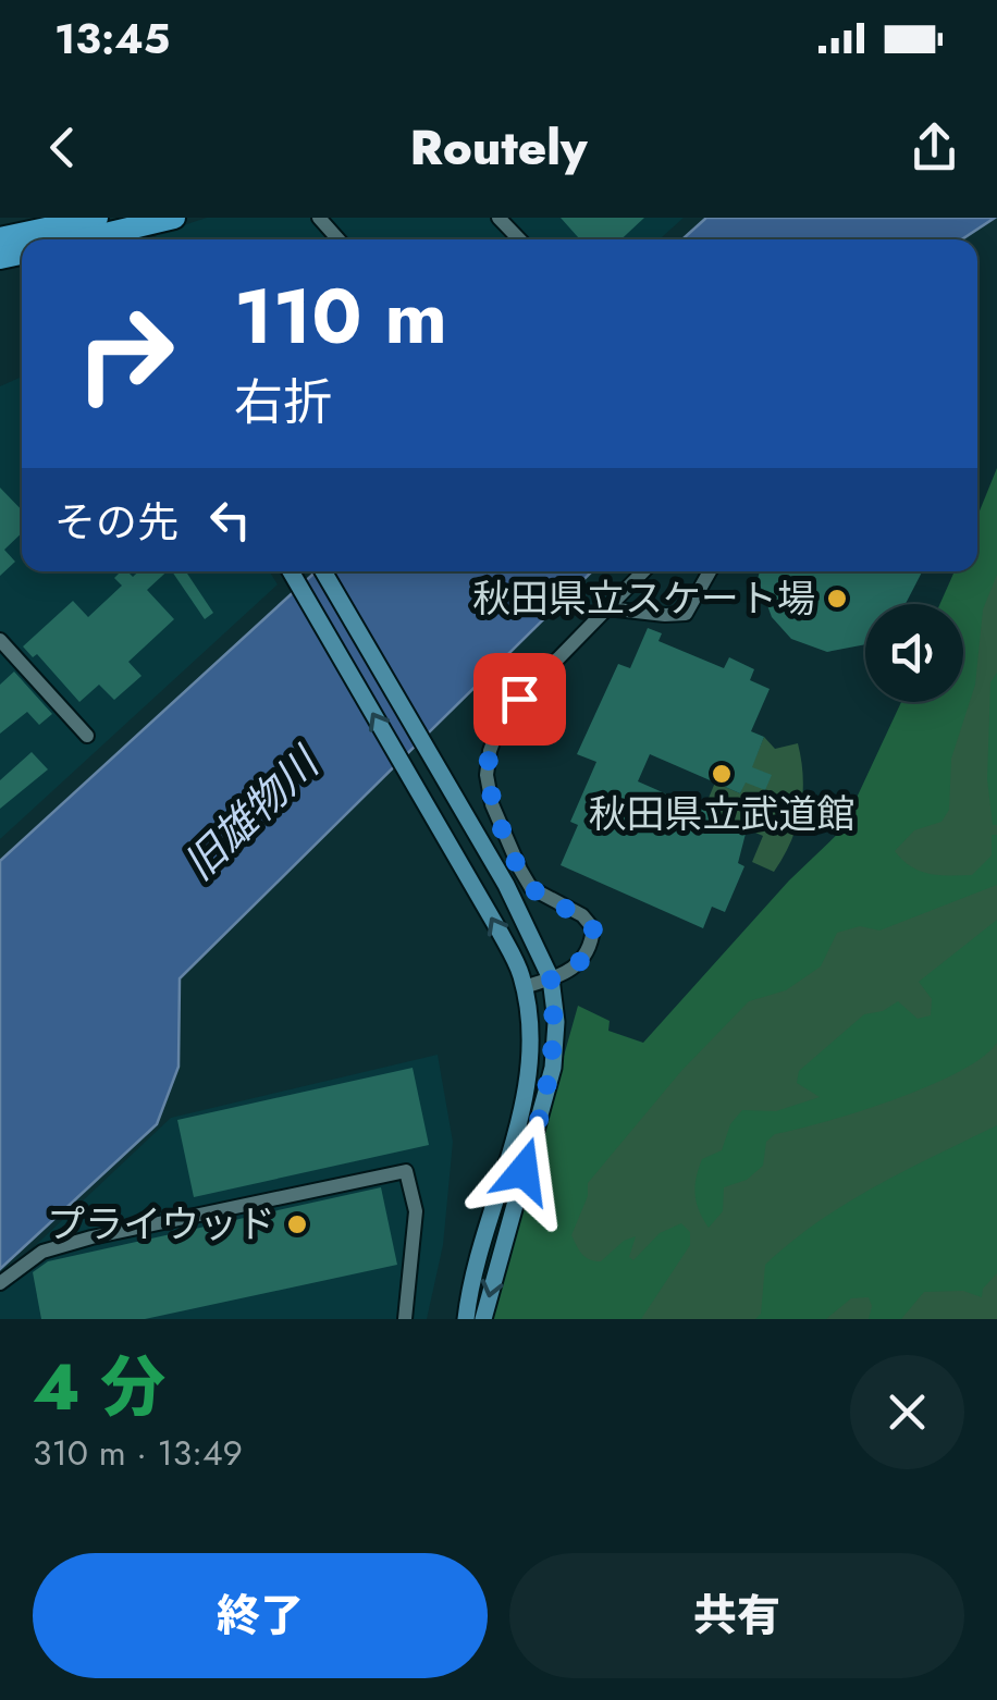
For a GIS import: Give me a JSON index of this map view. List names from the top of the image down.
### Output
{
  "water": ["旧雄物川"],
  "places": ["秋田県立スケート場", "秋田県立武道館", "プライウッド"],
  "page": {
    "status": "13:45",
    "header": "Routely",
    "turn": ["110 m", "右折"],
    "then": "その先",
    "heading": ["4 分", "310 m · 13:49"],
    "buttons": ["終了", "共有"]
  }
}
